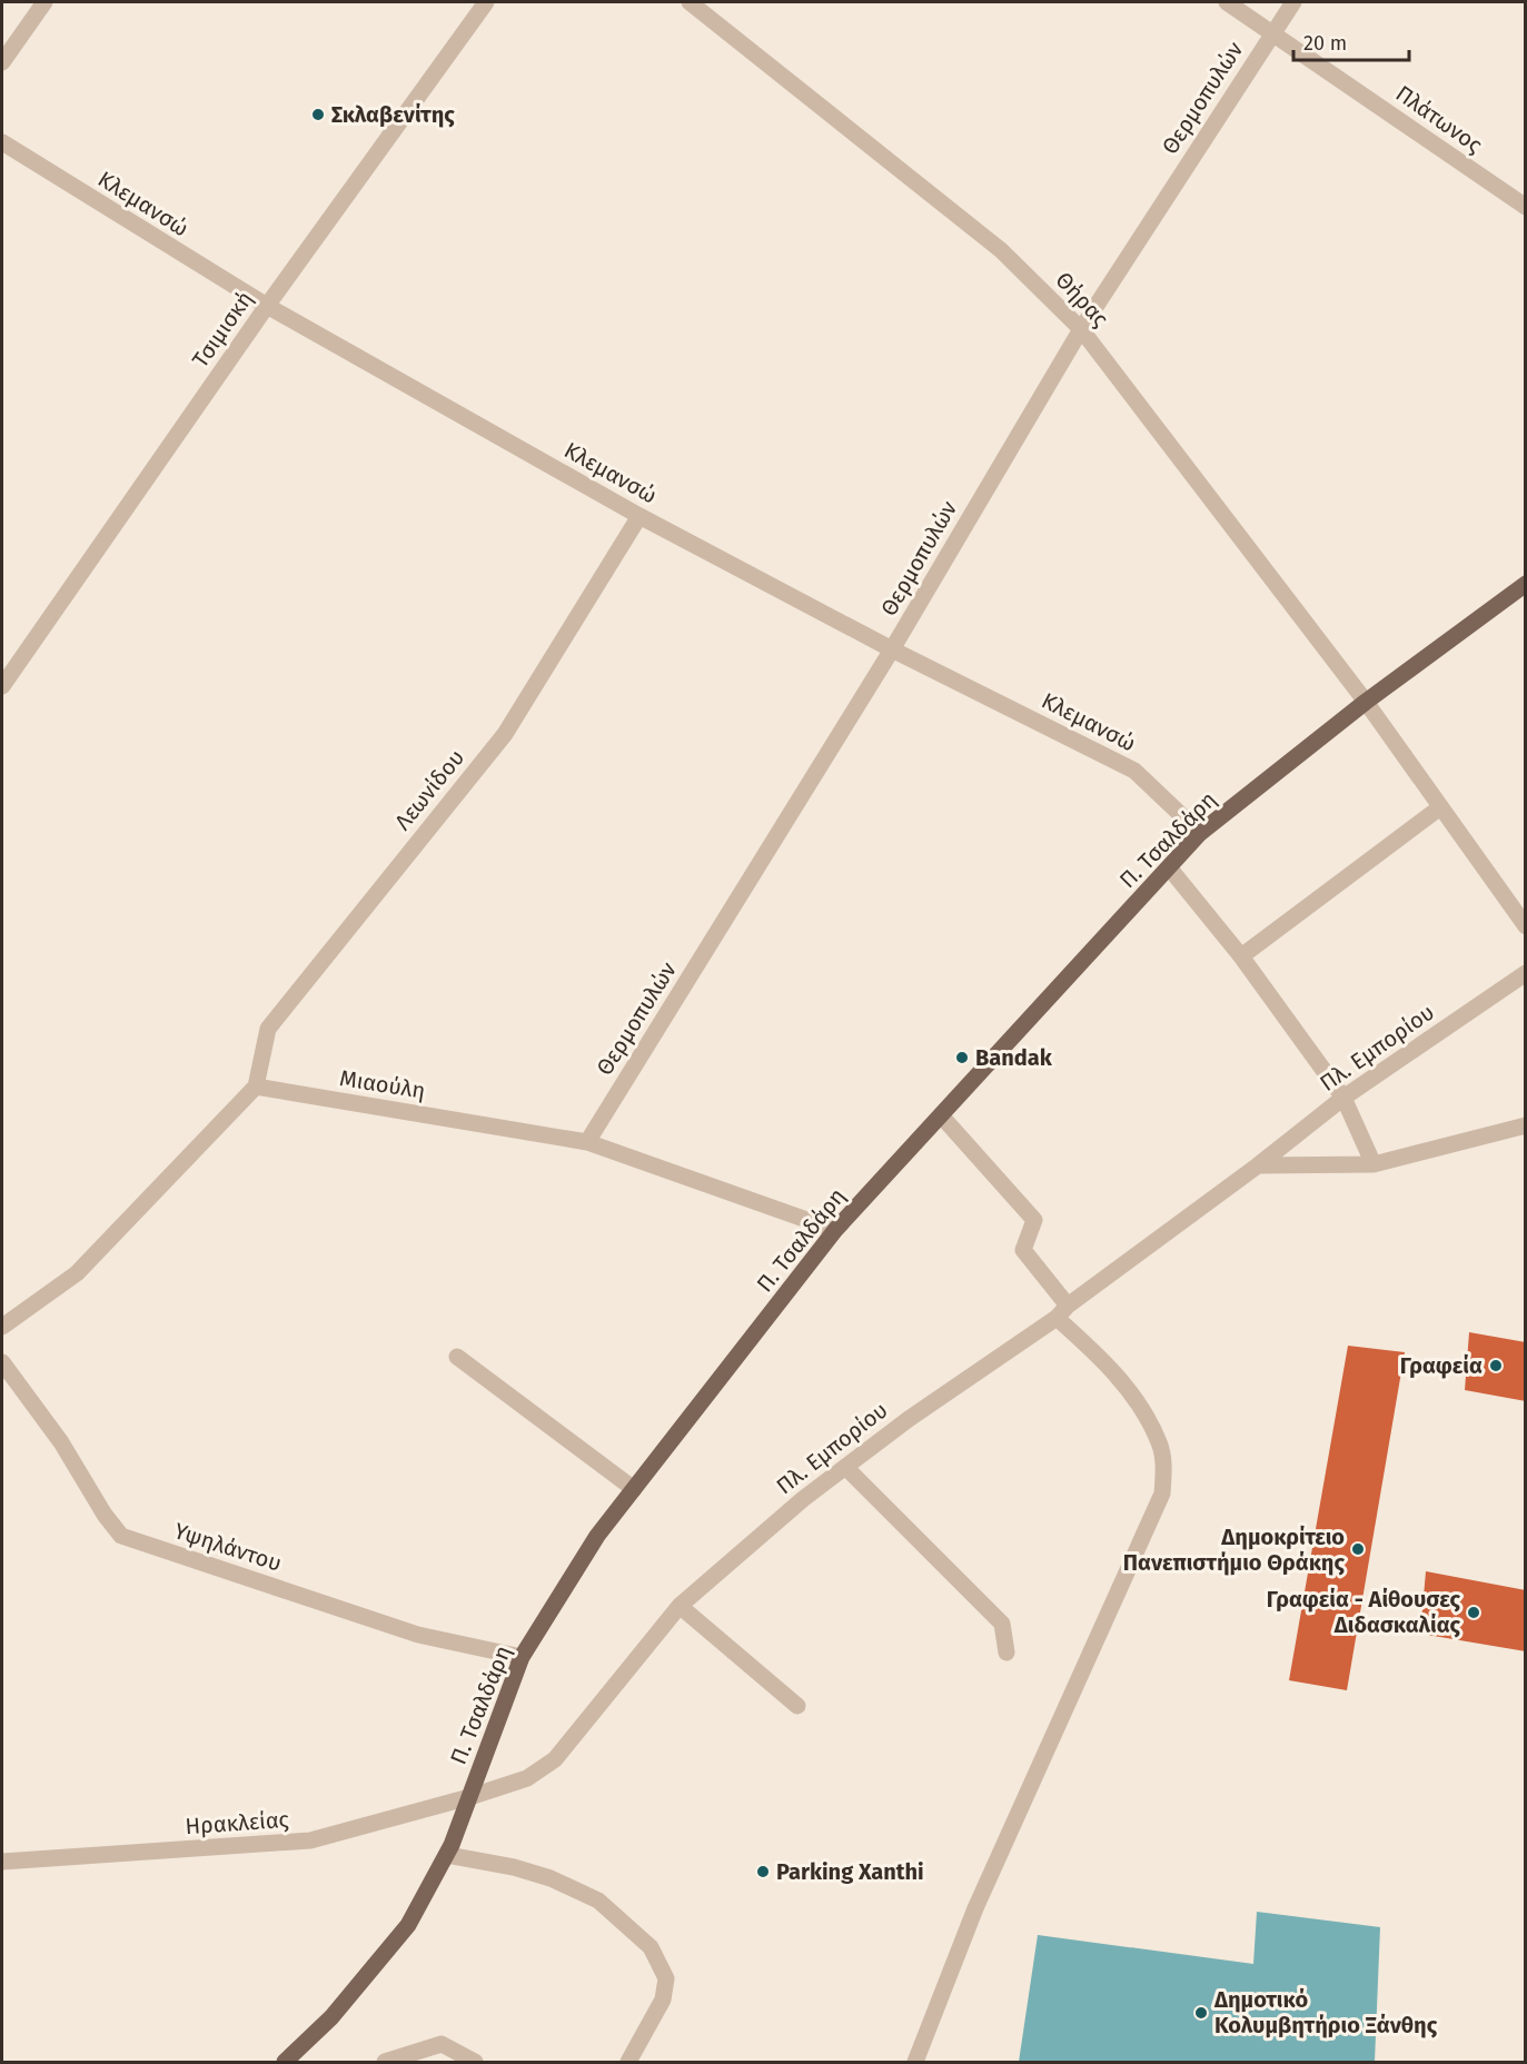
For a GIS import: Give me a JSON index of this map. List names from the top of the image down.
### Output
{
  "streets": {
    "main road": ["Π. Τσαλδάρη"],
    "street": [
      "Θερμοπυλών",
      "Πλάτωνος",
      "Κλεμανσώ",
      "Θήρας",
      "Τσιμισκή",
      "Λεωνίδου",
      "Πλ. Εμπορίου",
      "Μιαούλη",
      "Υψηλάντου",
      "Ηρακλείας"
    ]
  },
  "crossings": [
    ["Θερμοπυλών", "Πλάτωνος"],
    ["Θερμοπυλών", "Κλεμανσώ"],
    ["Θερμοπυλών", "Θήρας"],
    ["Θερμοπυλών", "Μιαούλη"],
    ["Κλεμανσώ", "Τσιμισκή"],
    ["Κλεμανσώ", "Λεωνίδου"],
    ["Κλεμανσώ", "Π. Τσαλδάρη"],
    ["Θήρας", "Π. Τσαλδάρη"],
    ["Λεωνίδου", "Μιαούλη"],
    ["Π. Τσαλδάρη", "Πλ. Εμπορίου"],
    ["Π. Τσαλδάρη", "Μιαούλη"],
    ["Π. Τσαλδάρη", "Υψηλάντου"],
    ["Π. Τσαλδάρη", "Ηρακλείας"],
    ["Πλ. Εμπορίου", "Ηρακλείας"]
  ],
  "places": [
    "Σκλαβενίτης",
    "Bandak",
    "Γραφεία",
    "Δημοκρίτειο Πανεπιστήμιο Θράκης",
    "Γραφεία - Αίθουσες Διδασκαλίας",
    "Parking Xanthi",
    "Δημοτικό Κολυμβητήριο Ξάνθης"
  ],
  "scale_bar": "20 m"
}
